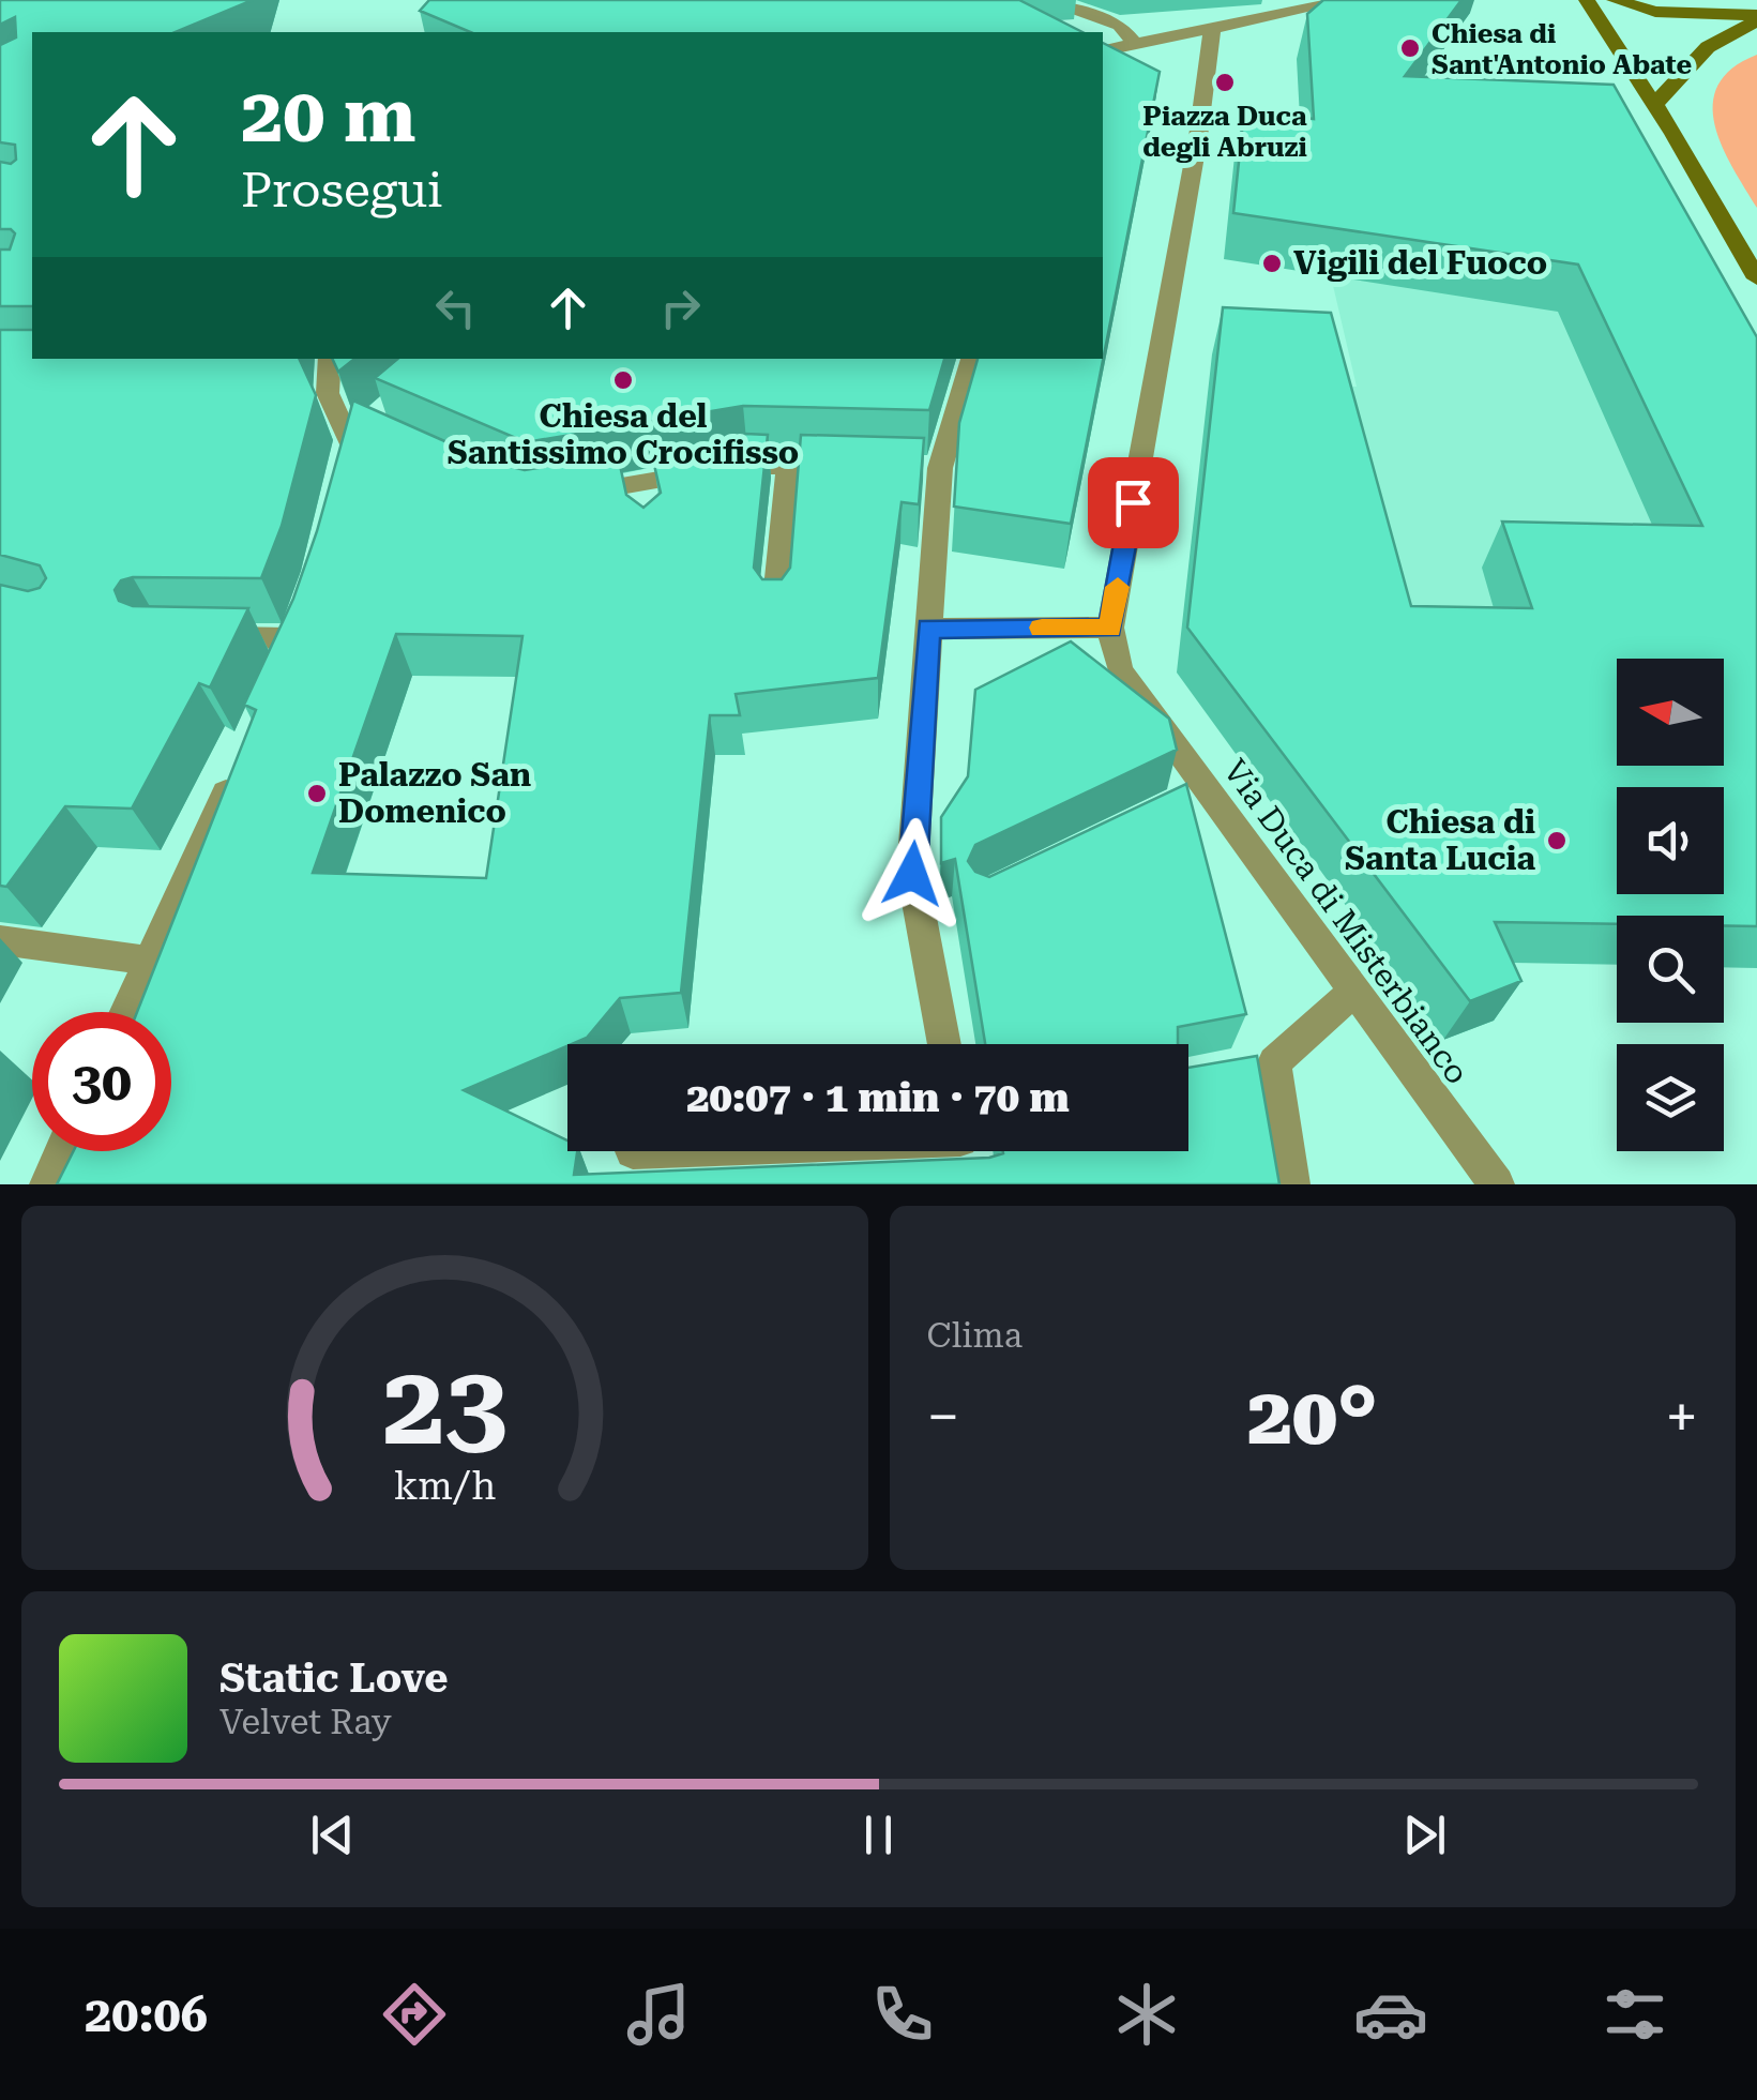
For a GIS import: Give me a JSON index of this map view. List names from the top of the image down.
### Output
{
  "streets": {
    "street": ["Via Duca di Misterbianco"]
  },
  "places": [
    "Chiesa di Sant'Antonio Abate",
    "Piazza Duca degli Abruzi",
    "Vigili del Fuoco",
    "Chiesa del Santissimo Crocifisso",
    "Palazzo San Domenico",
    "Chiesa di Santa Lucia"
  ],
  "north": "left",
  "page": {
    "turn": ["20 m", "Prosegui"],
    "limit": "30",
    "trip": "20:07 · 1 min · 70 m",
    "tile": "Clima",
    "heat": ["−", "20°", "+"],
    "song": ["Static Love", "Velvet Ray"],
    "tabs": "20:06",
    "gauge": ["23", "km/h"]
  }
}
